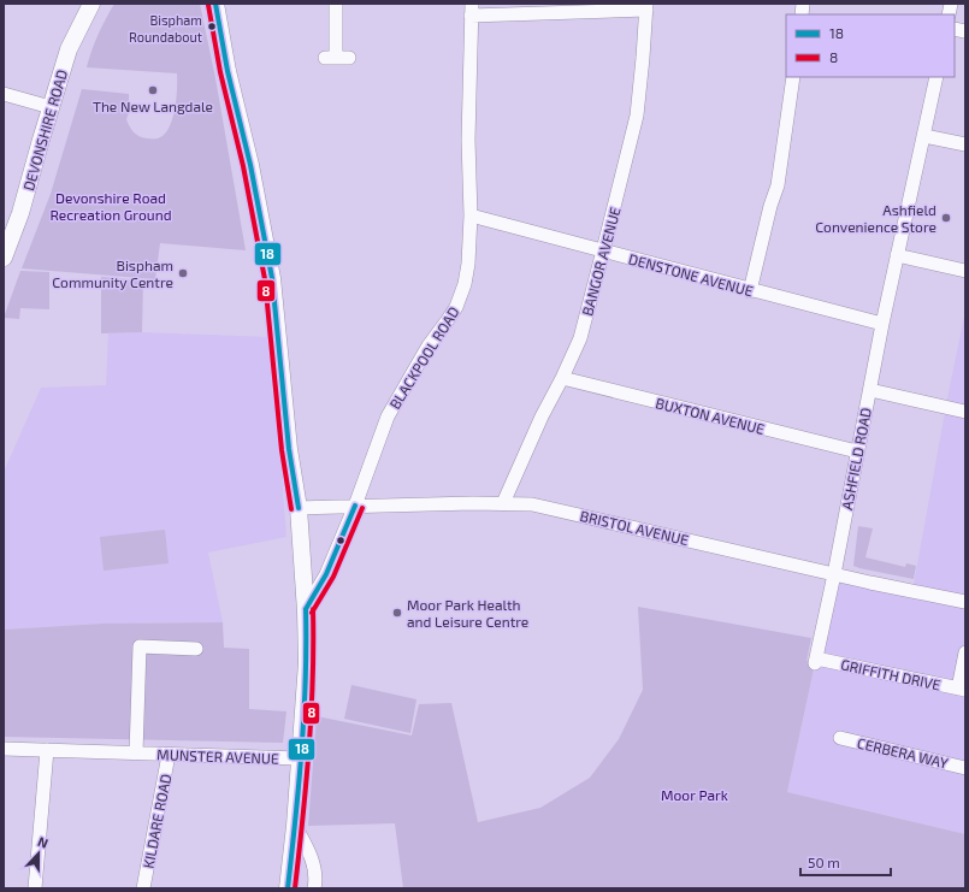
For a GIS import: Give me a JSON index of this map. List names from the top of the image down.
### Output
{
  "streets": {
    "main road": ["DEVONSHIRE ROAD"],
    "street": [
      "BANGOR AVENUE",
      "DENSTONE AVENUE",
      "BLACKPOOL ROAD",
      "BUXTON AVENUE",
      "ASHFIELD ROAD",
      "BRISTOL AVENUE",
      "GRIFFITH DRIVE",
      "CERBERA WAY",
      "MUNSTER AVENUE",
      "KILDARE ROAD"
    ]
  },
  "crossings": [
    ["BANGOR AVENUE", "DENSTONE AVENUE"],
    ["BANGOR AVENUE", "BUXTON AVENUE"],
    ["BANGOR AVENUE", "BRISTOL AVENUE"],
    ["DENSTONE AVENUE", "BLACKPOOL ROAD"],
    ["DENSTONE AVENUE", "ASHFIELD ROAD"],
    ["BLACKPOOL ROAD", "BRISTOL AVENUE"],
    ["BUXTON AVENUE", "ASHFIELD ROAD"],
    ["ASHFIELD ROAD", "BRISTOL AVENUE"],
    ["ASHFIELD ROAD", "GRIFFITH DRIVE"],
    ["MUNSTER AVENUE", "KILDARE ROAD"]
  ],
  "parks": ["Devonshire Road Recreation Ground", "Moor Park"],
  "places": [
    "Bispham Roundabout",
    "The New Langdale",
    "Ashfield Convenience Store",
    "Bispham Community Centre",
    "Moor Park Health and Leisure Centre"
  ],
  "lines": ["transit line 18", "transit line 8"],
  "legend": ["18", "8"],
  "scale_bar": "50 m",
  "north": "top"
}
